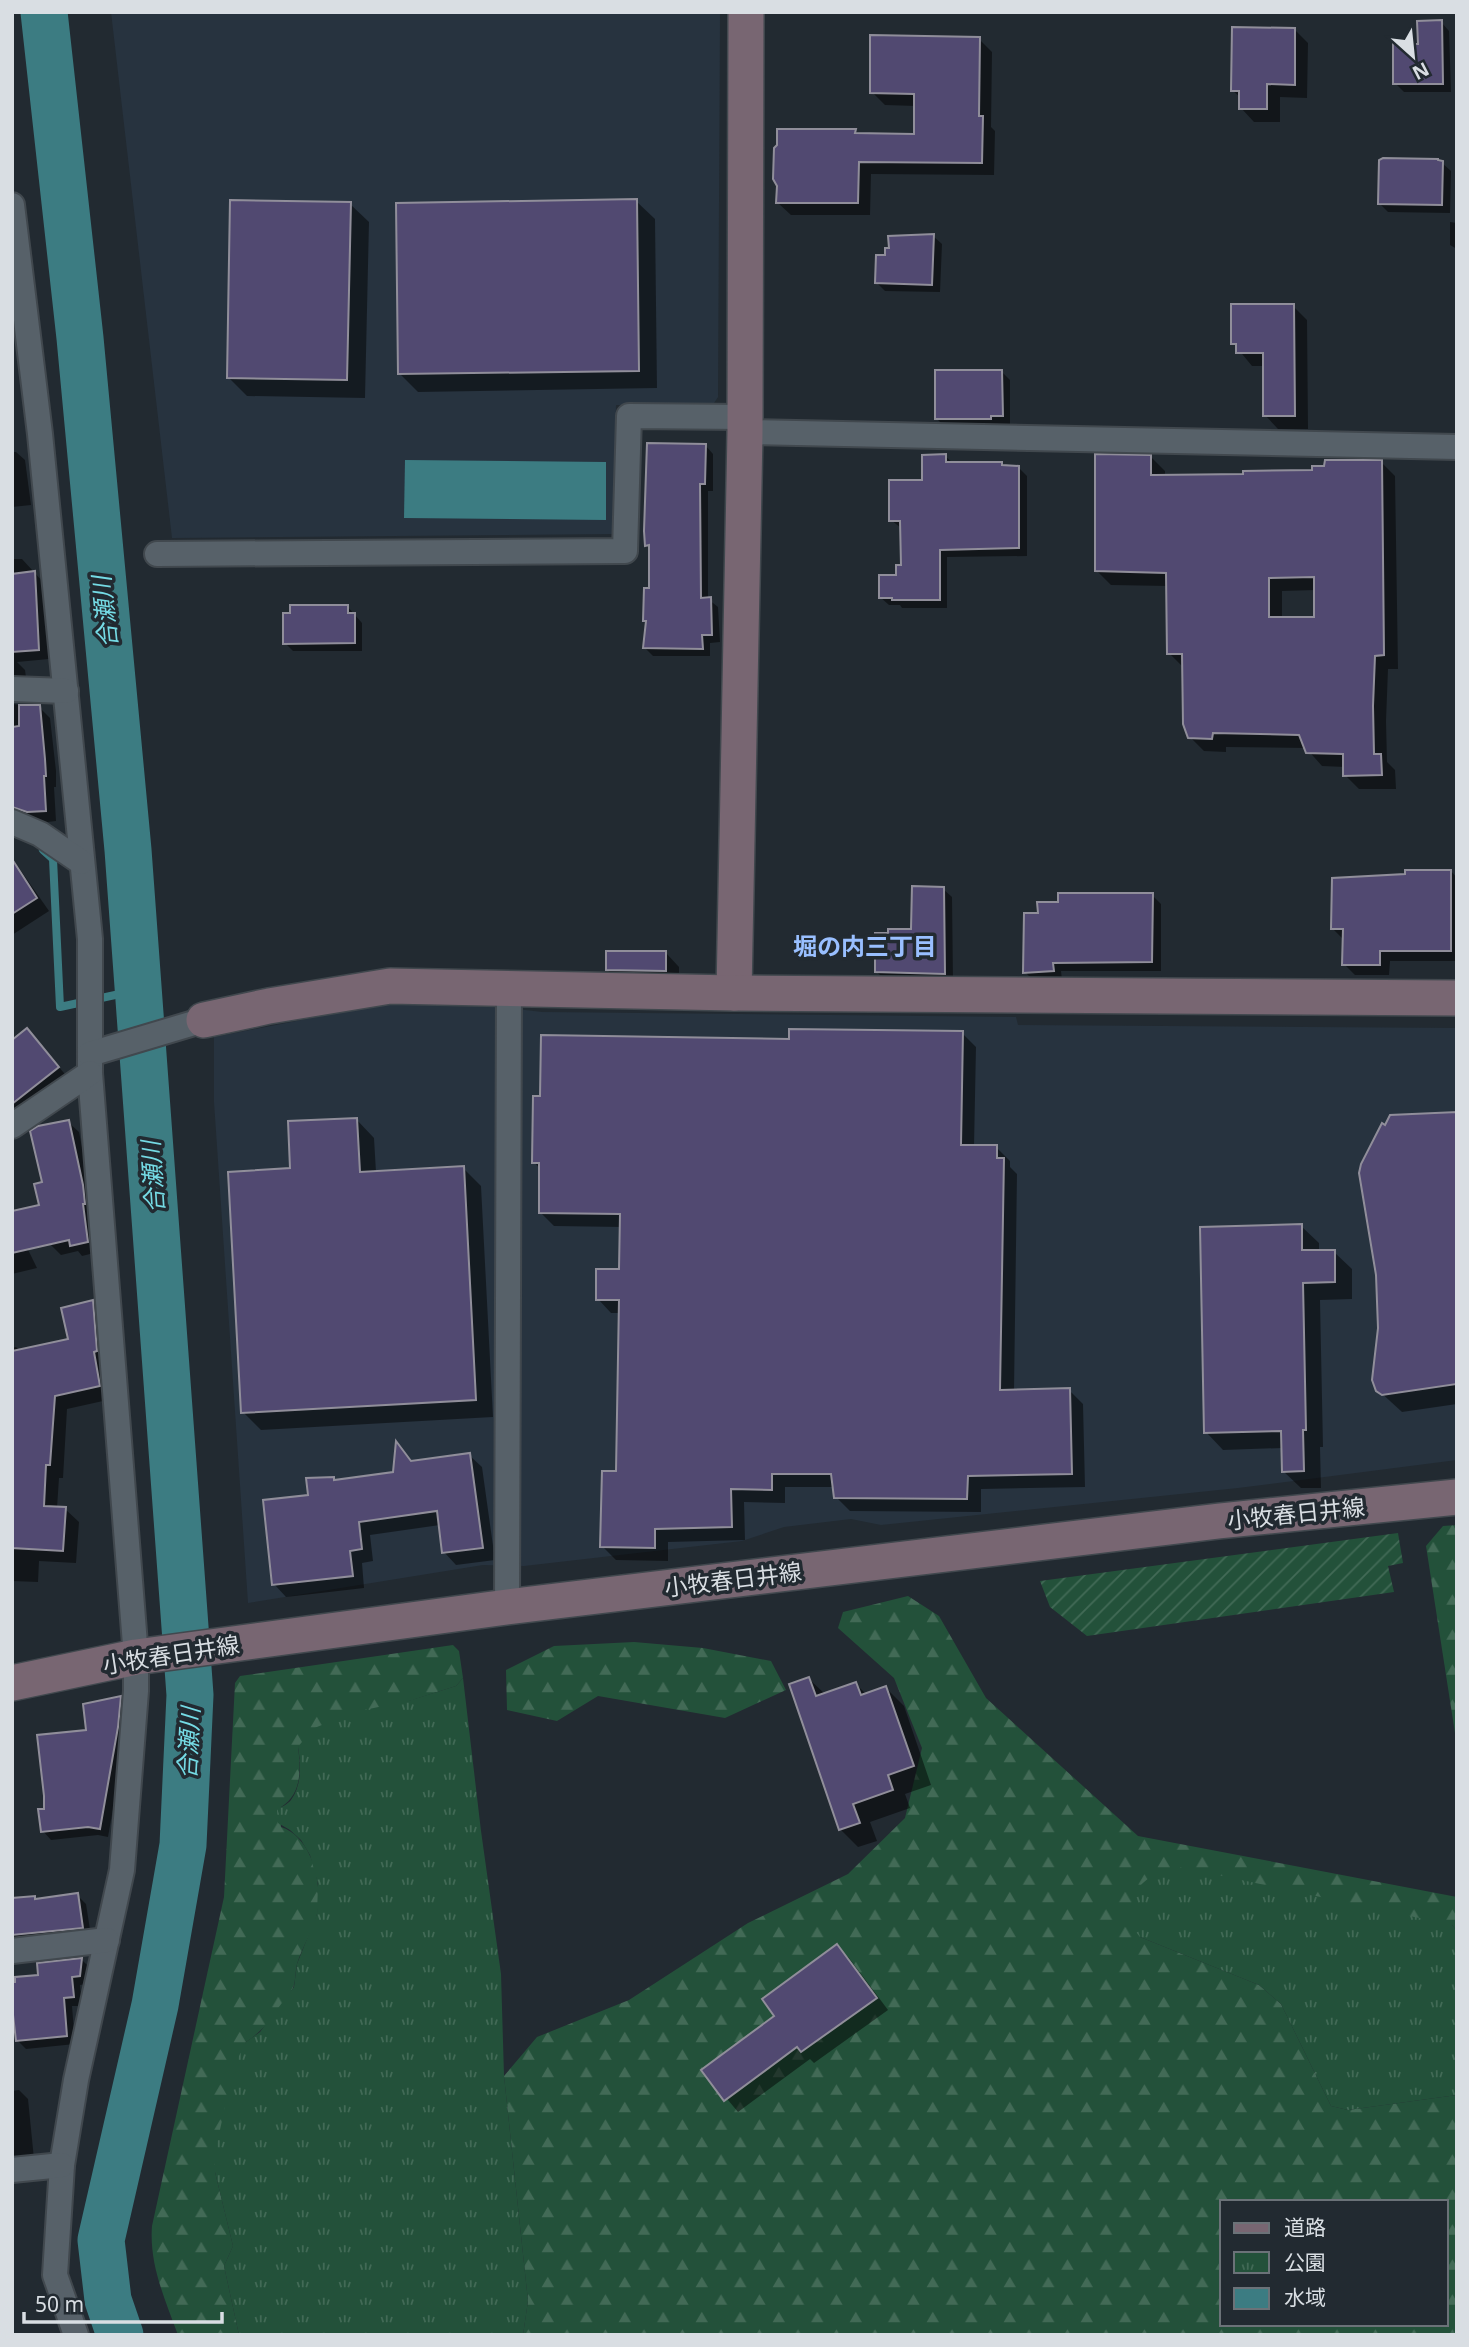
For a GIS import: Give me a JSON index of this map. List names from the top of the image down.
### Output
{
  "streets": {
    "street": ["小牧春日井線"]
  },
  "districts": ["堀の内三丁目"],
  "water": ["合瀬川"],
  "legend": ["道路", "公園", "水域"],
  "scale_bar": "50 m",
  "north": "bottom right"
}
